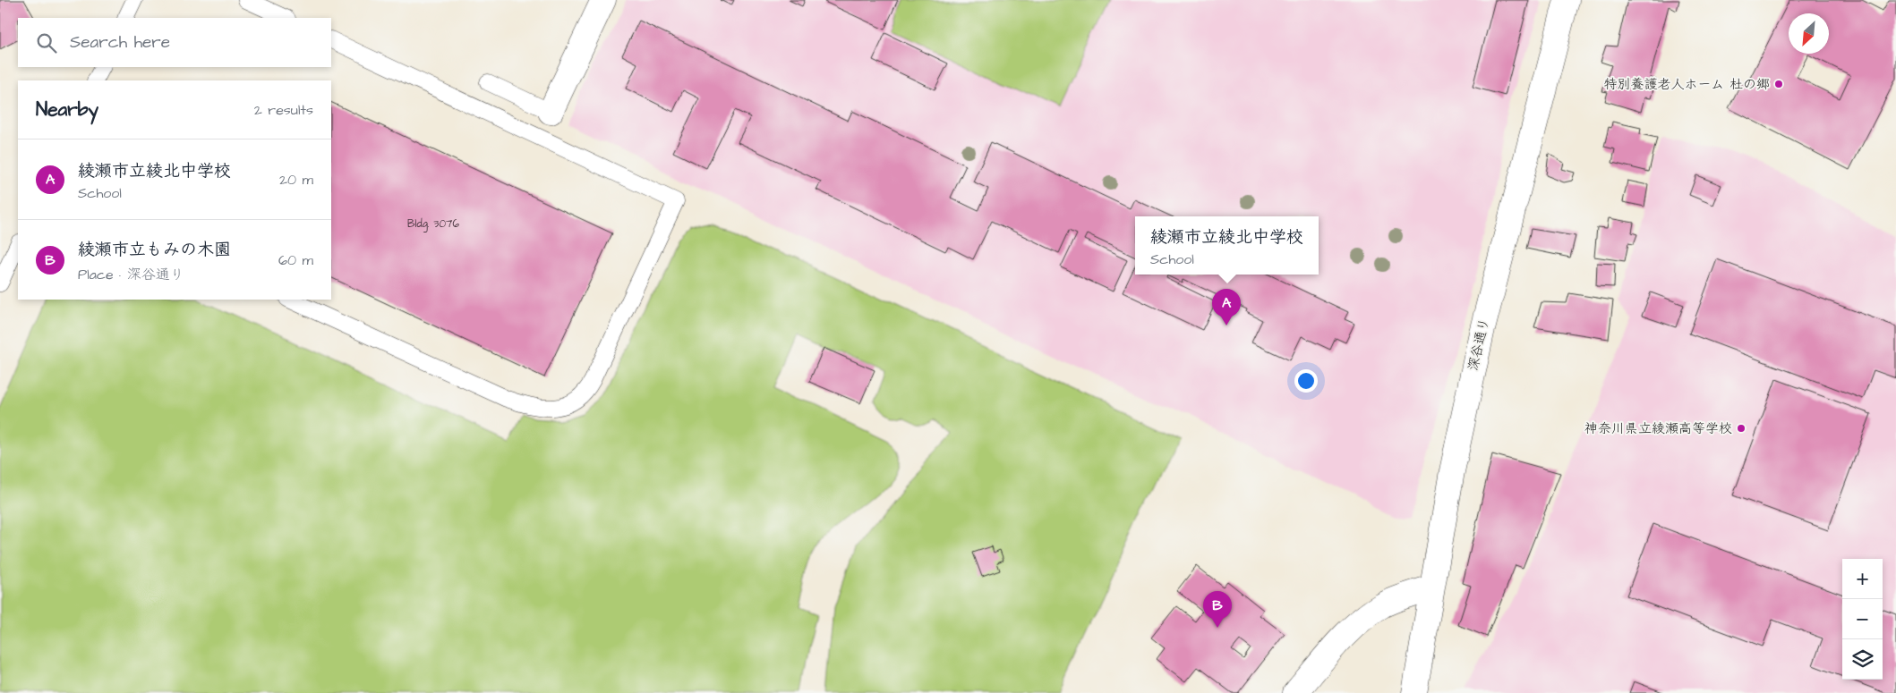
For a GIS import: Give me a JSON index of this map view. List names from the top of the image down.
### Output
{
  "streets": {
    "street": ["深谷通り"]
  },
  "places": ["特別養護老人ホーム 杜の郷", "神奈川県立綾瀬高等学校"],
  "house_numbers": ["Bldg. 3076"],
  "north": "bottom left",
  "page": {
    "search": "Search here",
    "heading": ["Nearby", "2 results"],
    "list": [
      {
        "mark": "A",
        "name": "綾瀬市立綾北中学校",
        "note": "School",
        "value": "20 m"
      },
      {
        "mark": "B",
        "name": "綾瀬市立もみの木園",
        "note": "Place · 深谷通り",
        "value": "60 m"
      }
    ],
    "popup": ["綾瀬市立綾北中学校", "School"],
    "pins": ["A", "B"],
    "map_buttons": ["+", "−"]
  }
}
